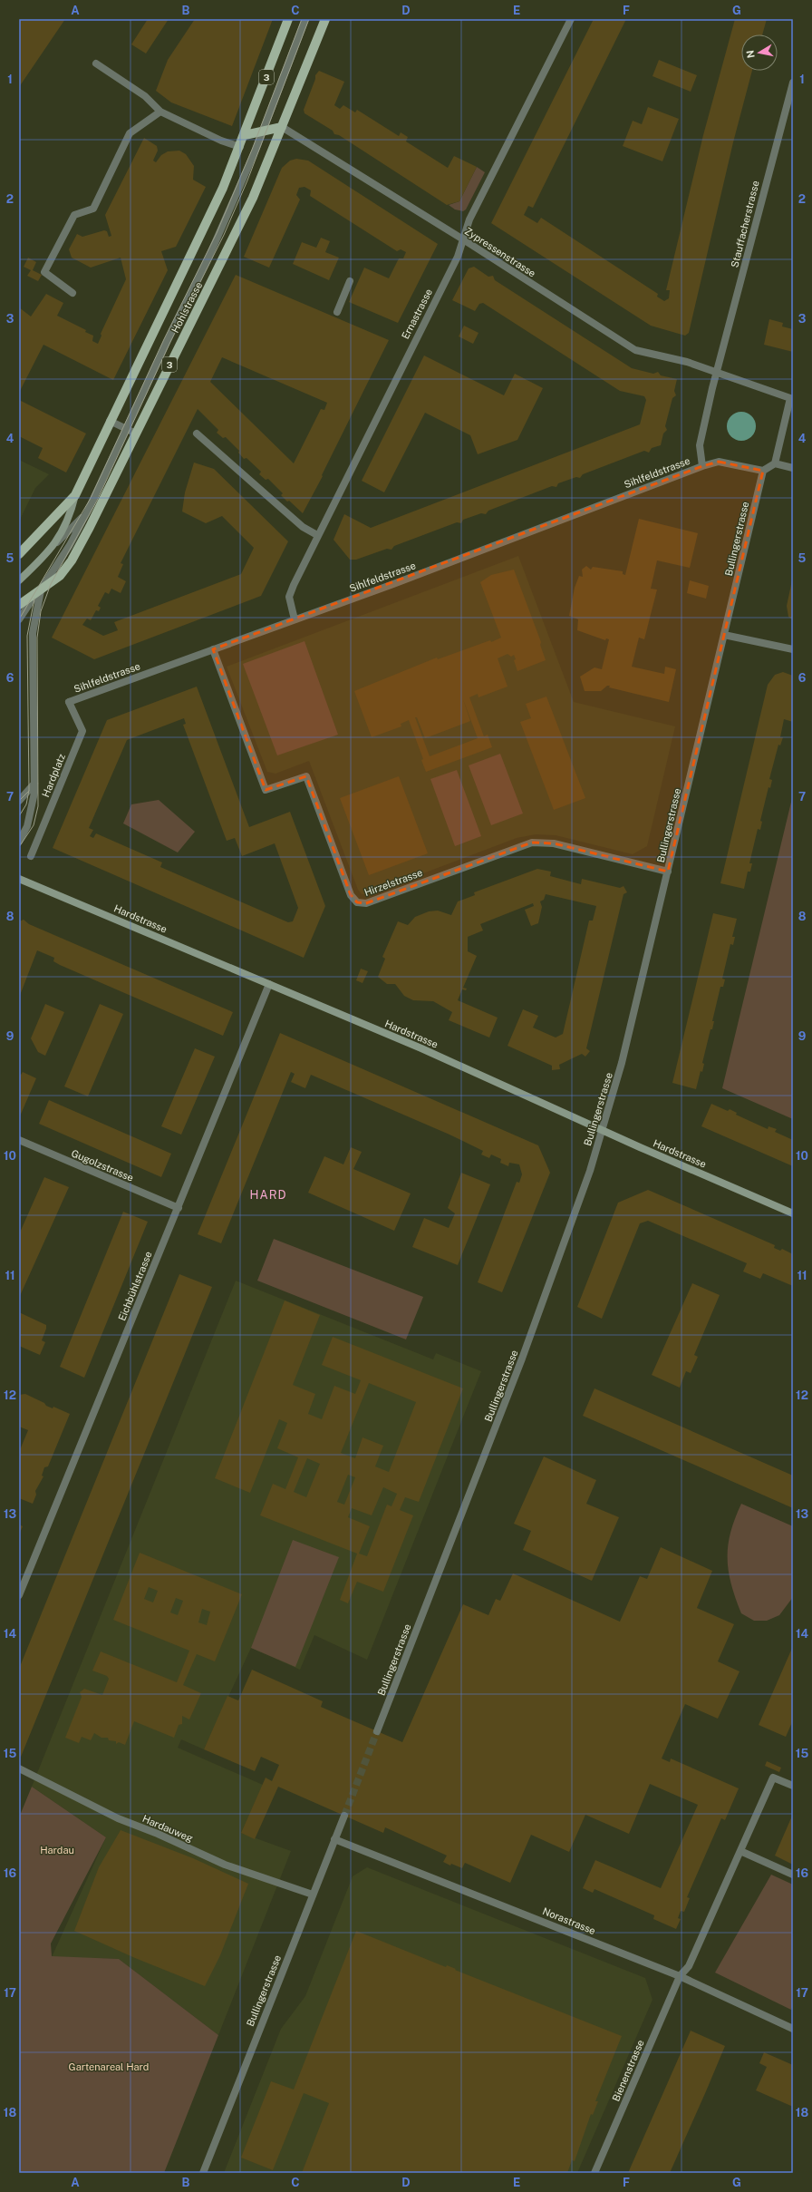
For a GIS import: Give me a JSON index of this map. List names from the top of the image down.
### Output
{
  "streets": {
    "main road": ["3", "Hohlstrasse", "Hardstrasse"],
    "street": [
      "Stauffacherstrasse",
      "Zypressenstrasse",
      "Ernastrasse",
      "Sihlfeldstrasse",
      "Bullingerstrasse",
      "Hardplatz",
      "Hirzelstrasse",
      "Gugolzstrasse",
      "Eichbühlstrasse",
      "Hardauweg",
      "Norastrasse",
      "Bienenstrasse"
    ]
  },
  "crossings": [
    ["3", "Hohlstrasse"],
    ["Stauffacherstrasse", "Zypressenstrasse"],
    ["Stauffacherstrasse", "Sihlfeldstrasse"],
    ["Zypressenstrasse", "Hohlstrasse"],
    ["Zypressenstrasse", "Ernastrasse"],
    ["Ernastrasse", "Sihlfeldstrasse"],
    ["Sihlfeldstrasse", "Bullingerstrasse"],
    ["Sihlfeldstrasse", "Hardplatz"],
    ["Sihlfeldstrasse", "Hirzelstrasse"],
    ["Bullingerstrasse", "Hirzelstrasse"],
    ["Bullingerstrasse", "Hardstrasse"],
    ["Bullingerstrasse", "Hardauweg"],
    ["Bullingerstrasse", "Norastrasse"],
    ["Hardstrasse", "Eichbühlstrasse"],
    ["Gugolzstrasse", "Eichbühlstrasse"],
    ["Norastrasse", "Bienenstrasse"]
  ],
  "districts": ["HARD"],
  "parks": ["Hardau", "Gartenareal Hard"],
  "north": "left",
  "grid": {
    "columns": [
      "A",
      "B",
      "C",
      "D",
      "E",
      "F",
      "G"
    ],
    "rows": [
      "1",
      "2",
      "3",
      "4",
      "5",
      "6",
      "7",
      "8",
      "9",
      "10",
      "11",
      "12",
      "13",
      "14",
      "15",
      "16",
      "17",
      "18"
    ]
  }
}
